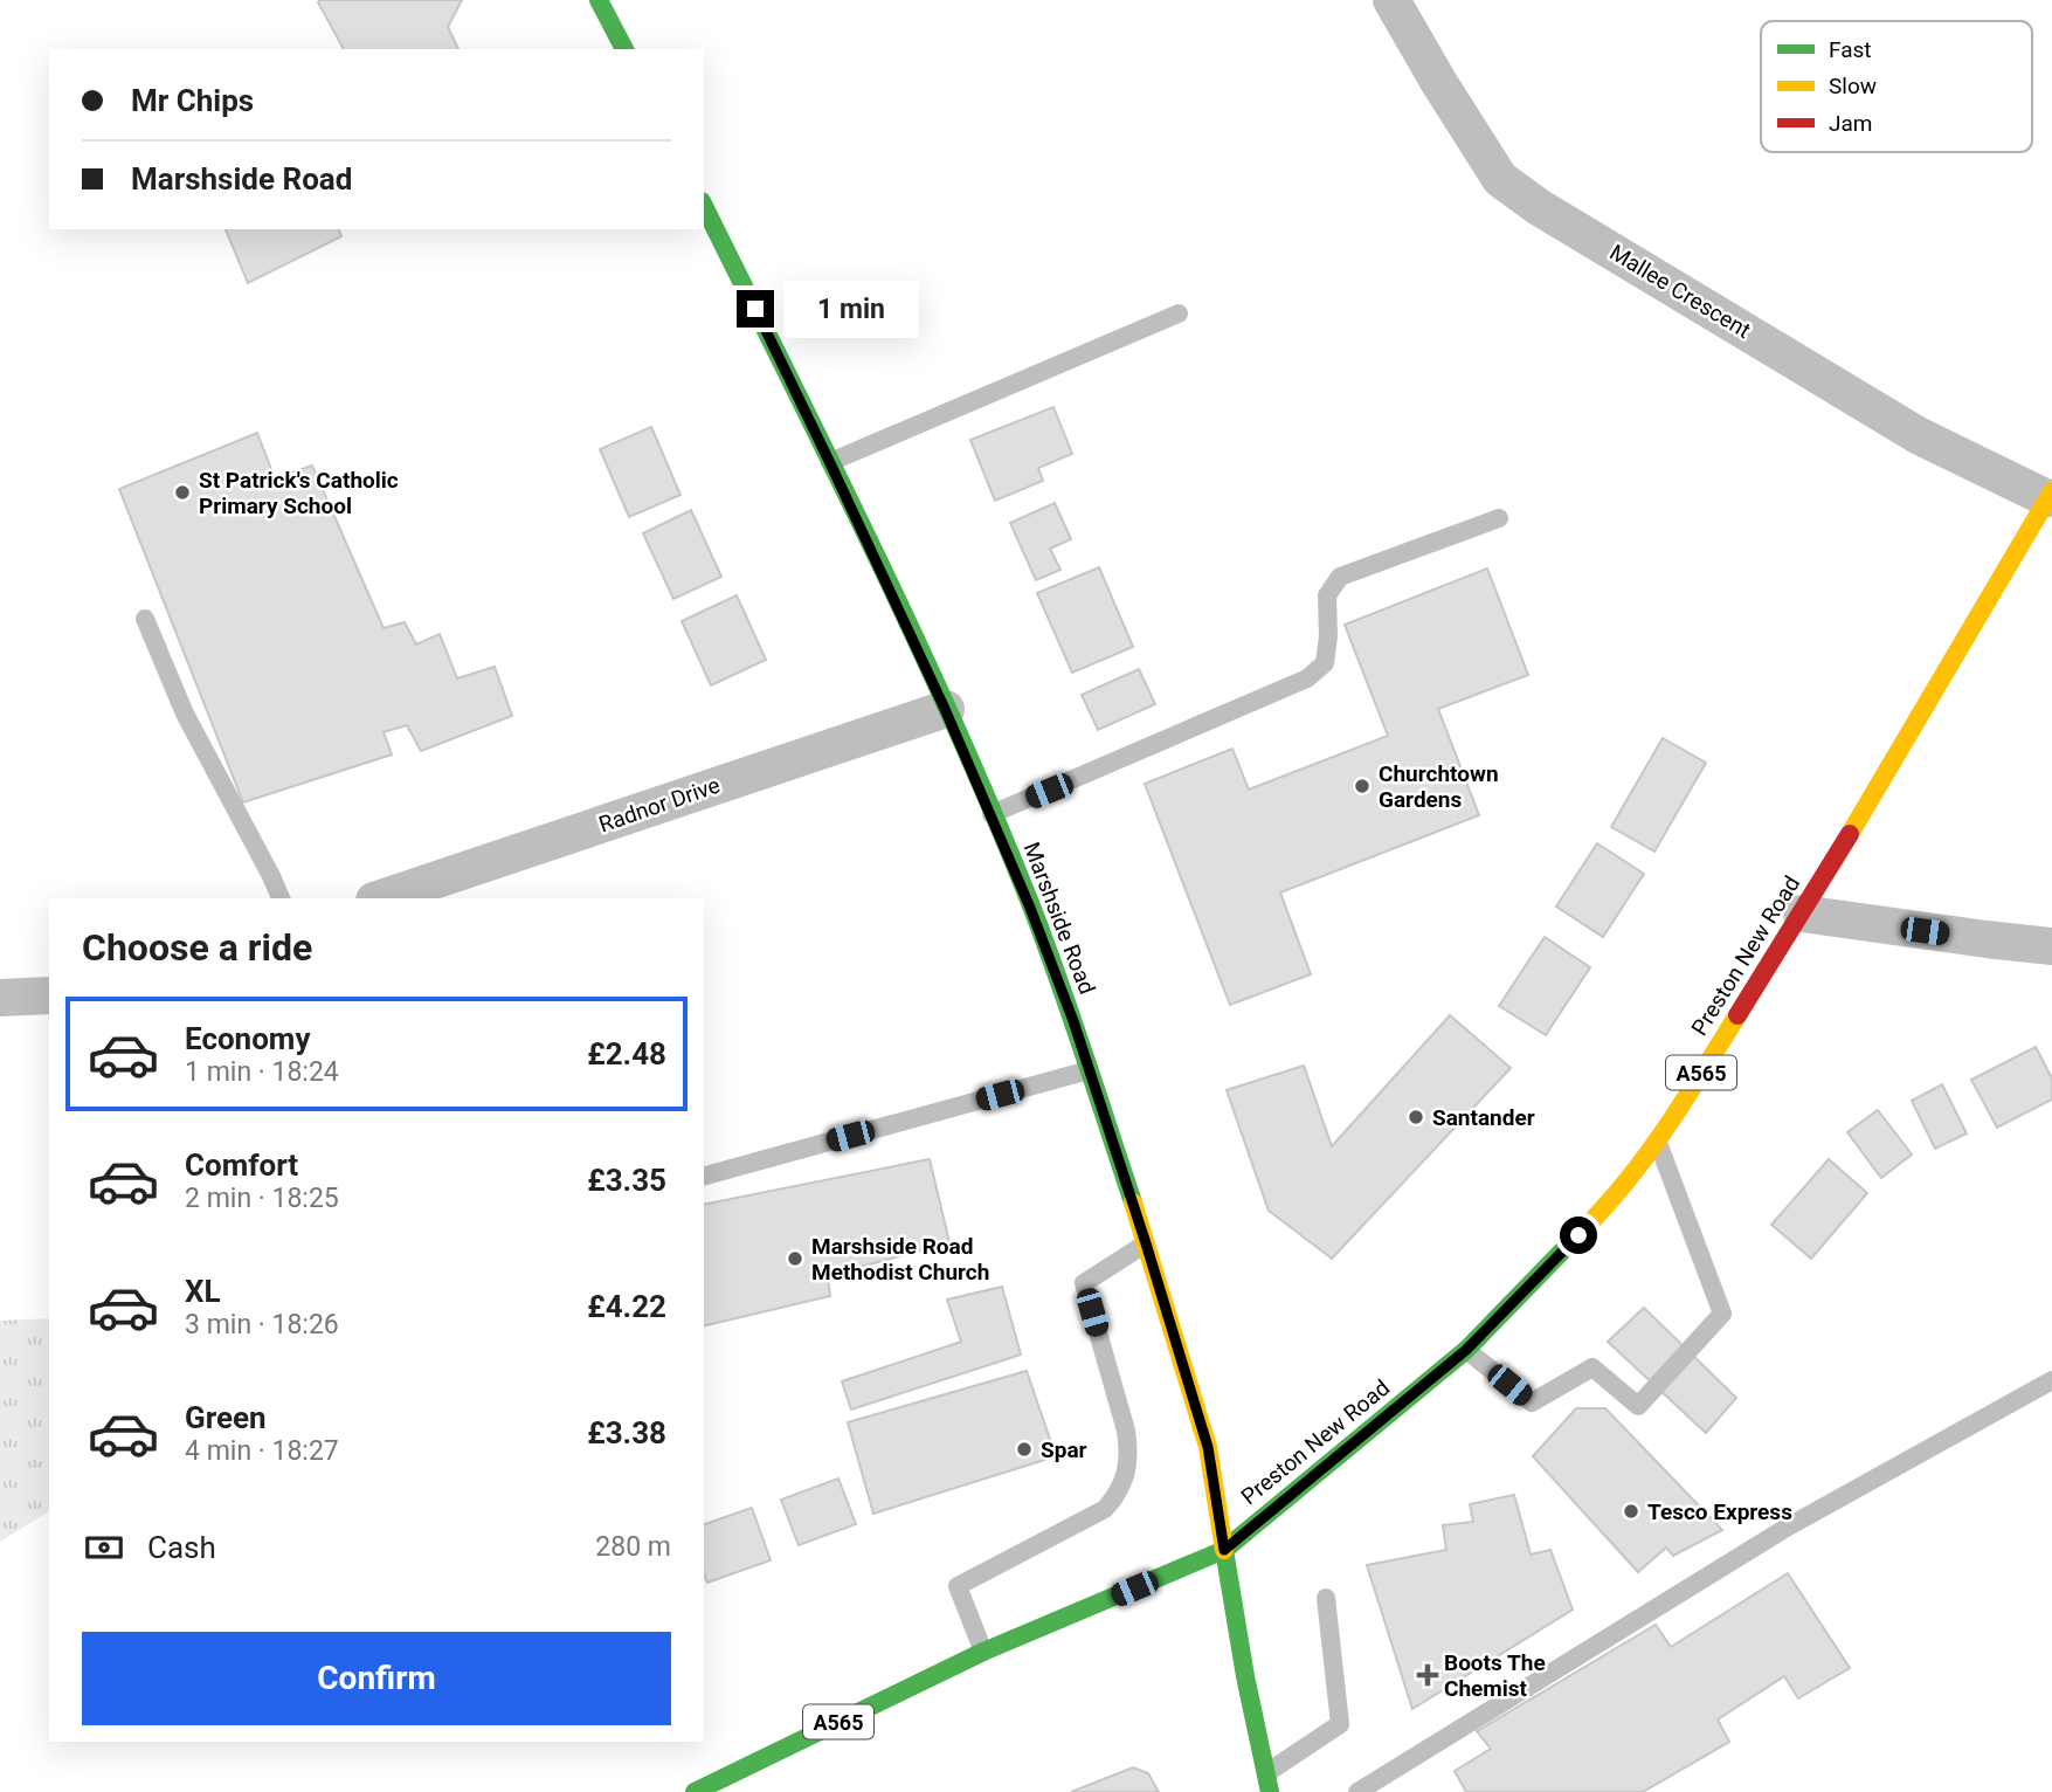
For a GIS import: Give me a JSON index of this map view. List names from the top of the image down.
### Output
{
  "streets": {
    "main road": ["Marshside Road", "Preston New Road", "A565"],
    "street": ["Mallee Crescent", "Radnor Drive"]
  },
  "crossings": [
    ["Mallee Crescent", "Preston New Road"],
    ["Radnor Drive", "Marshside Road"],
    ["Marshside Road", "Preston New Road"],
    ["Preston New Road", "A565"]
  ],
  "places": {
    "other": [
      "St Patrick's Catholic Primary School",
      "Churchtown Gardens",
      "Santander",
      "Marshside Road Methodist Church",
      "Spar",
      "Tesco Express"
    ],
    "health": ["Boots The Chemist"]
  },
  "legend": ["Fast", "Slow", "Jam"],
  "page": {
    "banner": ["Mr Chips", "Marshside Road"],
    "bubble": "1 min",
    "heading": "Choose a ride",
    "list": [
      {
        "name": "Economy",
        "note": "1 min · 18:24",
        "value": "£2.48"
      },
      {
        "name": "Comfort",
        "note": "2 min · 18:25",
        "value": "£3.35"
      },
      {
        "name": "XL",
        "note": "3 min · 18:26",
        "value": "£4.22"
      },
      {
        "name": "Green",
        "note": "4 min · 18:27",
        "value": "£3.38"
      }
    ],
    "pay": ["Cash", "280 m"],
    "buttons": "Confirm"
  }
}
